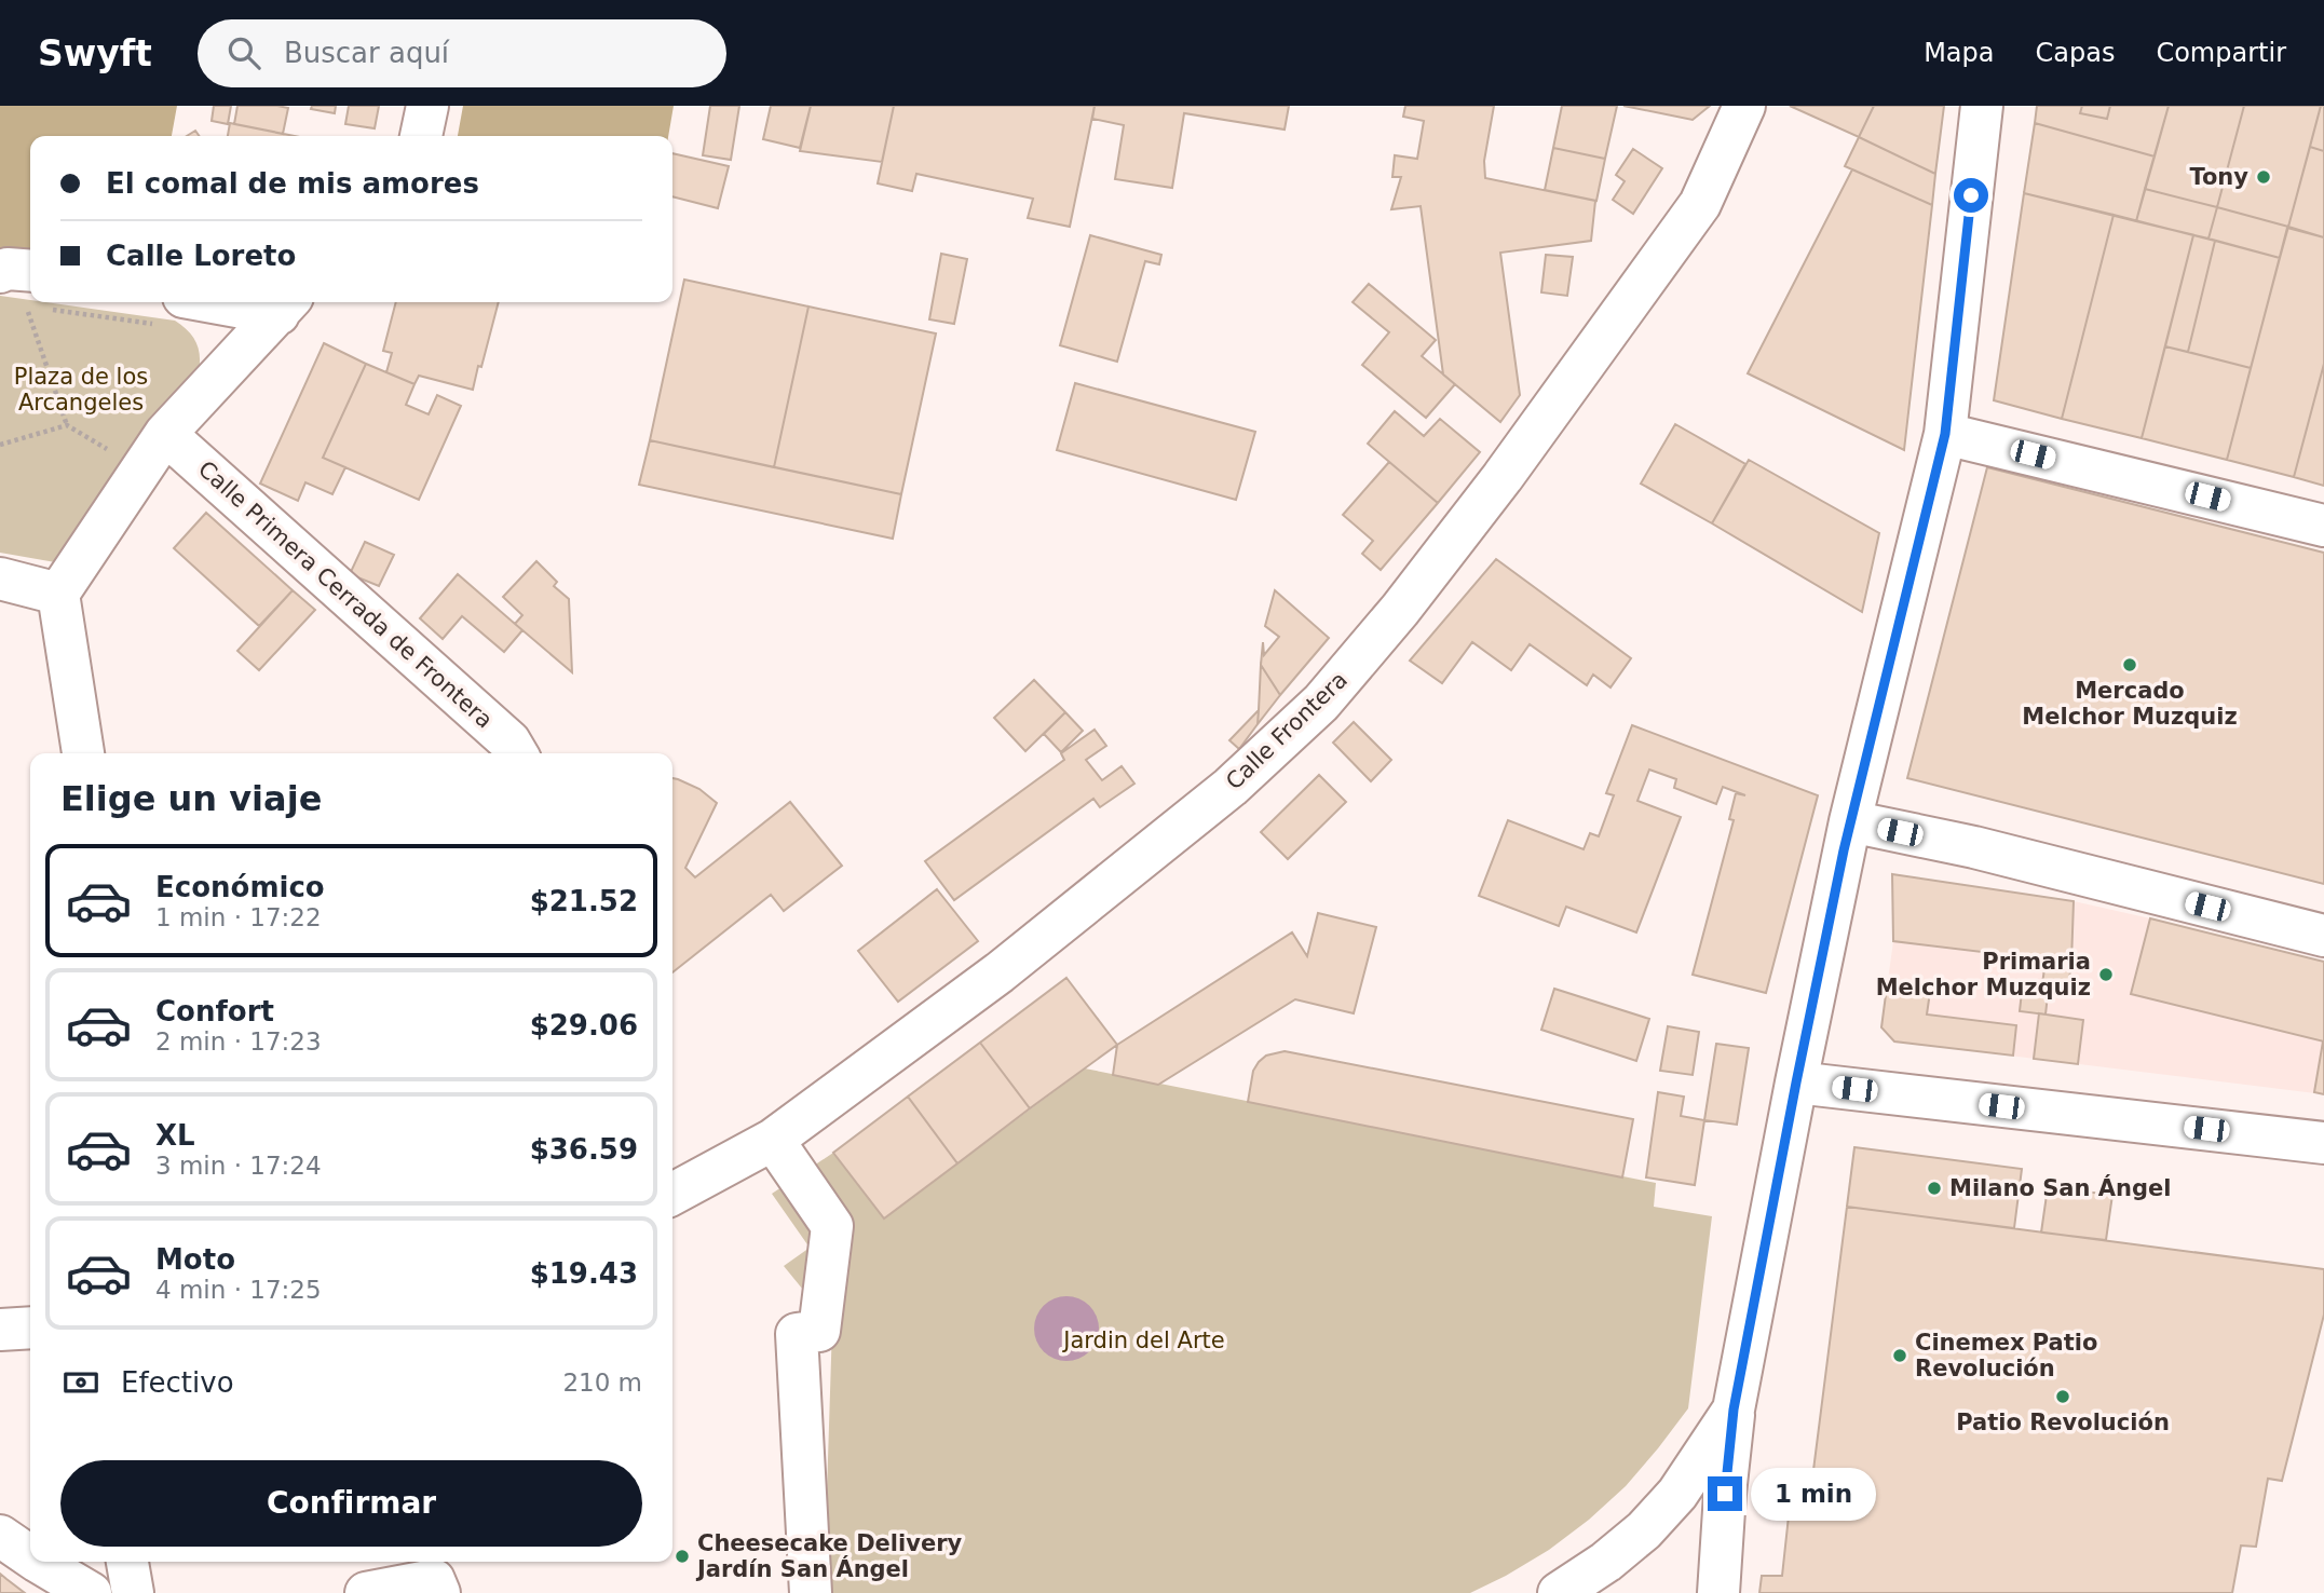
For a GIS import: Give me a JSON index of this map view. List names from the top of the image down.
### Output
{
  "streets": {
    "street": ["Calle Primera Cerrada de Frontera", "Calle Frontera"]
  },
  "parks": ["Plaza de los Arcangeles", "Jardin del Arte"],
  "places": [
    "Tony",
    "Mercado Melchor Muzquiz",
    "Primaria Melchor Muzquiz",
    "Milano San Ángel",
    "Cinemex Patio Revolución",
    "Patio Revolución",
    "Cheesecake Delivery Jardín San Ángel"
  ],
  "page": {
    "header": "Swyft",
    "search": "Buscar aquí",
    "nav": ["Mapa", "Capas", "Compartir"],
    "banner": ["El comal de mis amores", "Calle Loreto"],
    "heading": "Elige un viaje",
    "list": [
      {
        "name": "Económico",
        "note": "1 min · 17:22",
        "value": "$21.52"
      },
      {
        "name": "Confort",
        "note": "2 min · 17:23",
        "value": "$29.06"
      },
      {
        "name": "XL",
        "note": "3 min · 17:24",
        "value": "$36.59"
      },
      {
        "name": "Moto",
        "note": "4 min · 17:25",
        "value": "$19.43"
      }
    ],
    "pay": ["Efectivo", "210 m"],
    "buttons": "Confirmar",
    "bubble": "1 min"
  }
}
